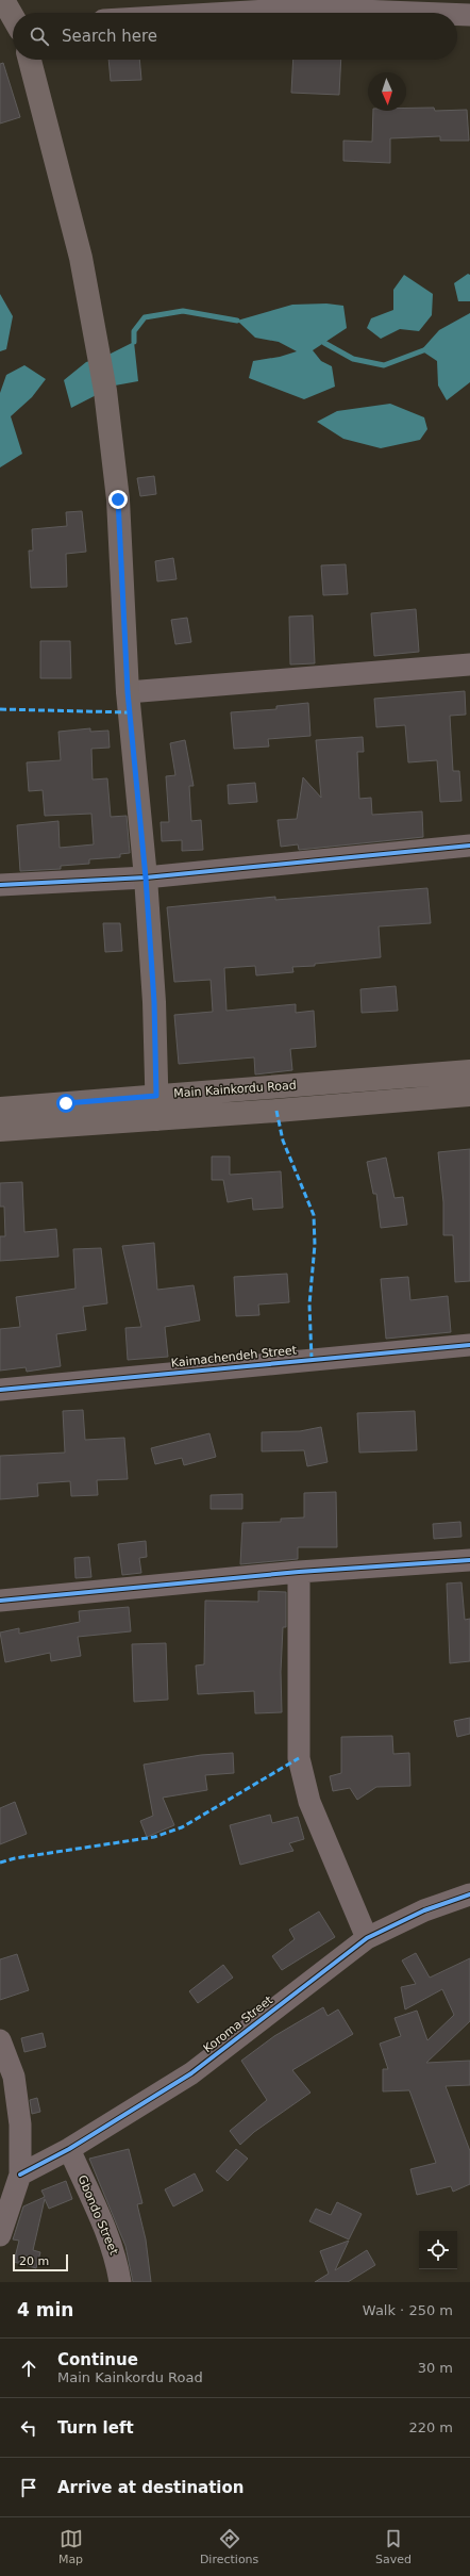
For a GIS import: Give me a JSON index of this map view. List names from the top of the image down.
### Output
{
  "streets": {
    "main road": ["Main Kainkordu Road"],
    "street": ["Kaimachendeh Street", "Koroma Street", "Gbondo Street"]
  },
  "crossings": [
    ["Koroma Street", "Gbondo Street"]
  ],
  "scale_bar": "20 m",
  "north": "bottom",
  "page": {
    "search": "Search here",
    "scale": "20 m",
    "heading": ["4 min", "Walk · 250 m"],
    "list": [
      ["Continue", "Main Kainkordu Road", "30 m"],
      ["Turn left", "220 m"],
      "Arrive at destination"
    ],
    "nav": ["Map", "Directions", "Saved"]
  }
}
